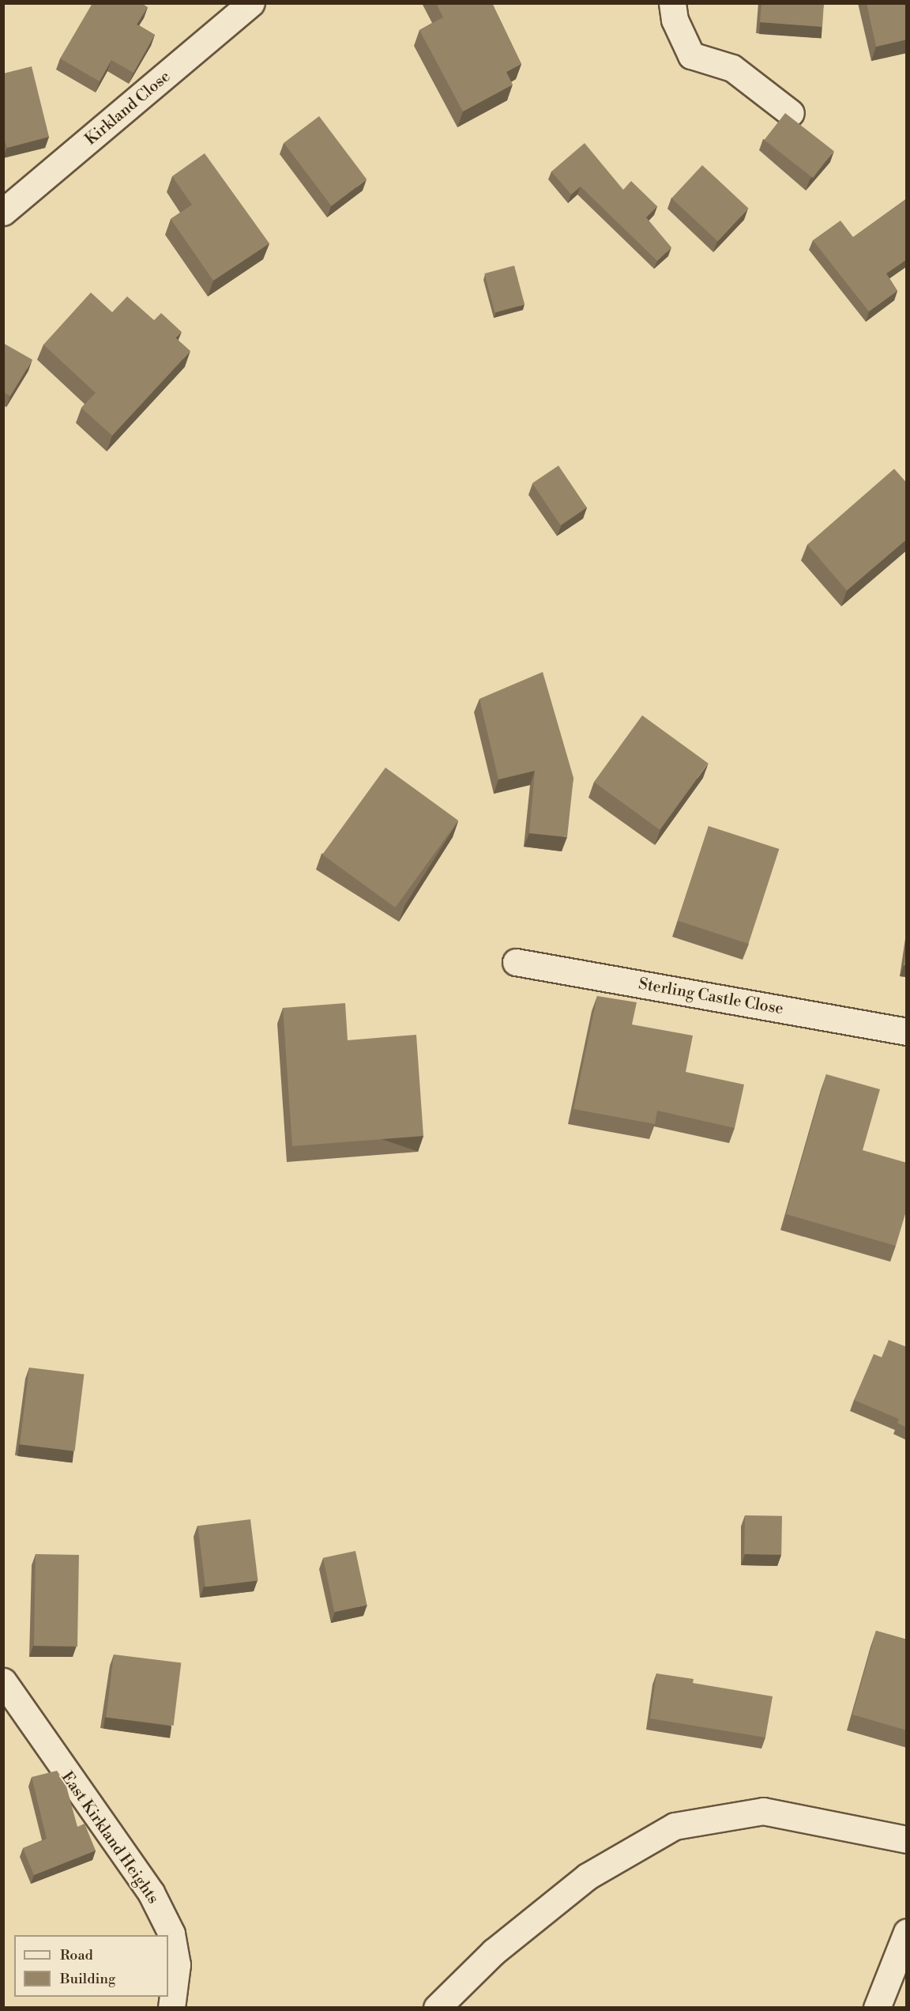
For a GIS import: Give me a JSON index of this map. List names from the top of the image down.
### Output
{
  "streets": {
    "street": ["Kirkland Close", "Sterling Castle Close", "East Kirkland Heights"]
  },
  "legend": ["Road", "Building"]
}
